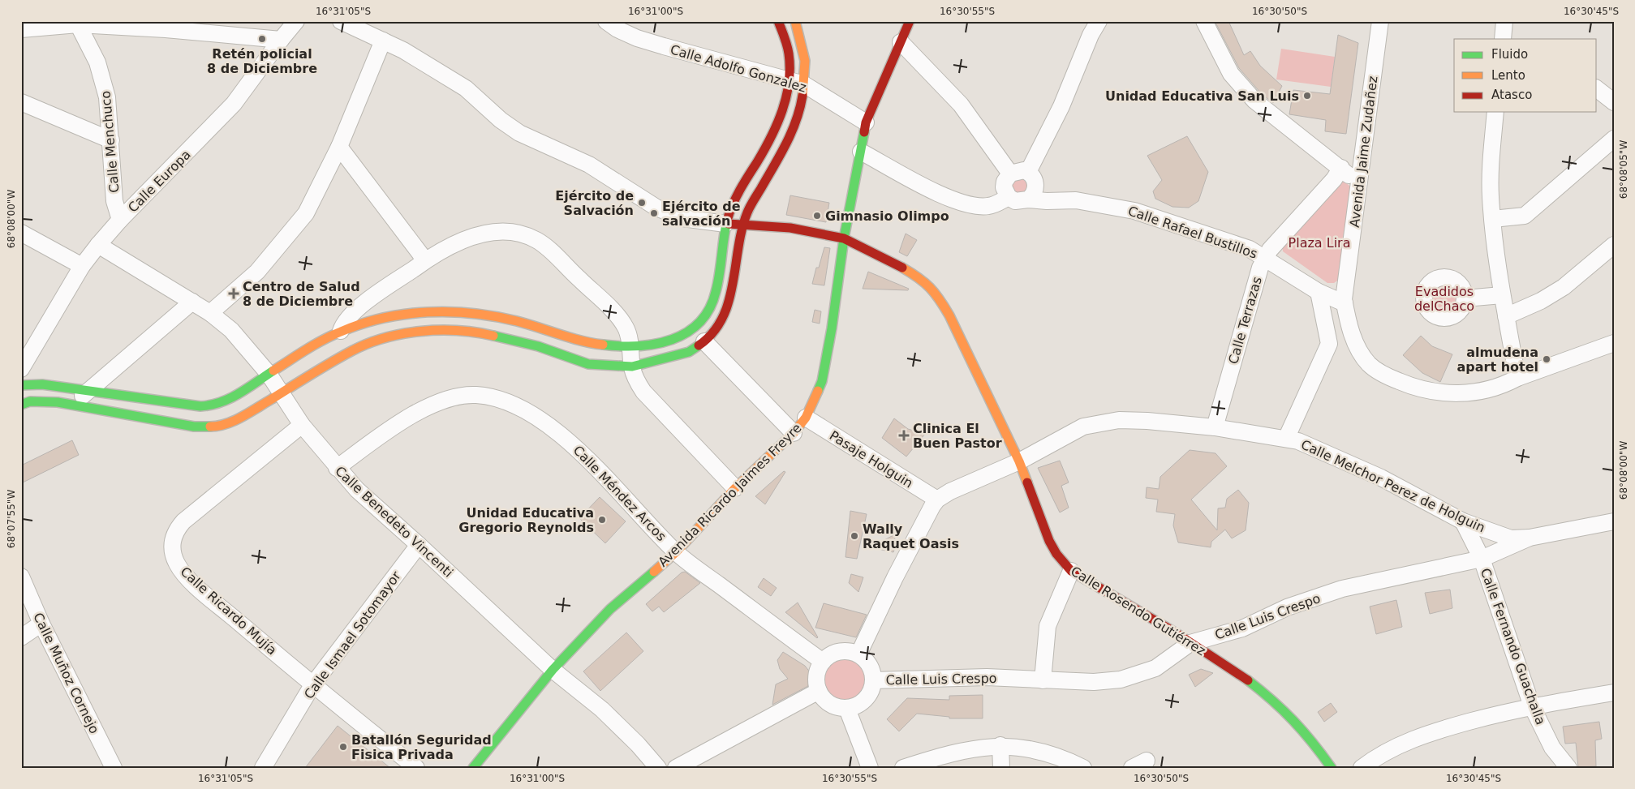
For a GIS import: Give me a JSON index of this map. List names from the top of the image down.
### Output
{
  "streets": {
    "street": [
      "Calle Adolfo Gonzalez",
      "Calle Menchuco",
      "Avenida Jaime Zudañez",
      "Calle Europa",
      "Calle Rafael Bustillos",
      "Calle Terrazas",
      "Pasaje Holguin",
      "Calle Melchor Perez de Holguin",
      "Calle Méndez Arcos",
      "Avenida Ricardo Jaimes Freyre",
      "Calle Benedeto Vincenti",
      "Calle Ricardo Mujía",
      "Calle Rosendo Gutiérrez",
      "Calle Luis Crespo",
      "Calle Ismael Sotomayor",
      "Calle Fernando Guachalla",
      "Calle Muñoz Cornejo"
    ]
  },
  "crossings": [
    ["Calle Adolfo Gonzalez", "Avenida Ricardo Jaimes Freyre"],
    ["Calle Menchuco", "Calle Europa"],
    ["Avenida Jaime Zudañez", "Calle Rafael Bustillos"],
    ["Calle Europa", "Calle Benedeto Vincenti"],
    ["Calle Rafael Bustillos", "Calle Terrazas"],
    ["Calle Terrazas", "Calle Melchor Perez de Holguin"],
    ["Pasaje Holguin", "Calle Melchor Perez de Holguin"],
    ["Pasaje Holguin", "Avenida Ricardo Jaimes Freyre"],
    ["Calle Melchor Perez de Holguin", "Calle Méndez Arcos"],
    ["Calle Melchor Perez de Holguin", "Calle Rosendo Gutiérrez"],
    ["Calle Melchor Perez de Holguin", "Calle Luis Crespo"],
    ["Calle Melchor Perez de Holguin", "Calle Fernando Guachalla"],
    ["Calle Méndez Arcos", "Avenida Ricardo Jaimes Freyre"],
    ["Calle Méndez Arcos", "Calle Benedeto Vincenti"],
    ["Calle Méndez Arcos", "Calle Luis Crespo"],
    ["Avenida Ricardo Jaimes Freyre", "Calle Benedeto Vincenti"],
    ["Avenida Ricardo Jaimes Freyre", "Calle Rosendo Gutiérrez"],
    ["Calle Benedeto Vincenti", "Calle Ricardo Mujía"],
    ["Calle Benedeto Vincenti", "Calle Ismael Sotomayor"],
    ["Calle Ricardo Mujía", "Calle Ismael Sotomayor"],
    ["Calle Rosendo Gutiérrez", "Calle Luis Crespo"],
    ["Calle Luis Crespo", "Calle Fernando Guachalla"]
  ],
  "parks": ["Plaza Lira", "Evadidos delChaco"],
  "places": {
    "other": [
      "Retén policial 8 de Diciembre",
      "Unidad Educativa San Luis",
      "Ejército de Salvación",
      "Ejército de salvación",
      "Gimnasio Olimpo",
      "almudena apart hotel",
      "Unidad Educativa Gregorio Reynolds",
      "Wally Raquet Oasis",
      "Batallón Seguridad Fisica Privada"
    ],
    "health": ["Centro de Salud 8 de Diciembre", "Clinica El Buen Pastor"]
  },
  "legend": ["Fluido", "Lento", "Atasco"],
  "coordinates": [
    "16°31'05\"S",
    "16°31'00\"S",
    "16°30'55\"S",
    "16°30'50\"S",
    "16°30'45\"S",
    "68°08'05\"W",
    "68°08'00\"W",
    "68°07'55\"W"
  ]
}
